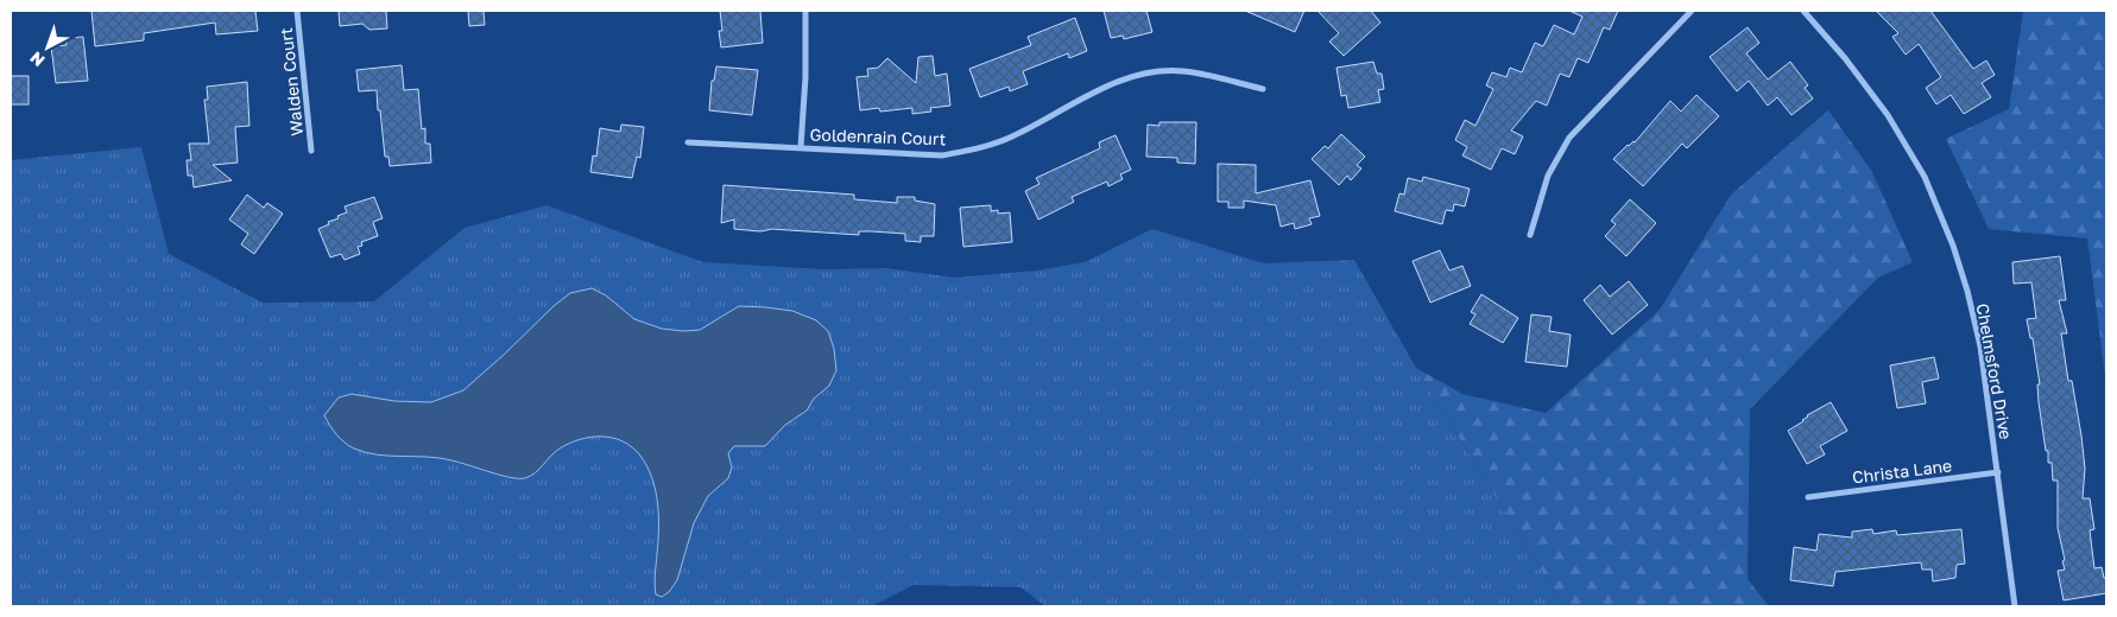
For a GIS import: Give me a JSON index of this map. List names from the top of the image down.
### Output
{
  "streets": {
    "street": [
      "Walden Court",
      "Goldenrain Court",
      "Chelmsford Drive",
      "Christa Lane"
    ]
  },
  "crossings": [
    ["Chelmsford Drive", "Christa Lane"]
  ],
  "north": "bottom left"
}
